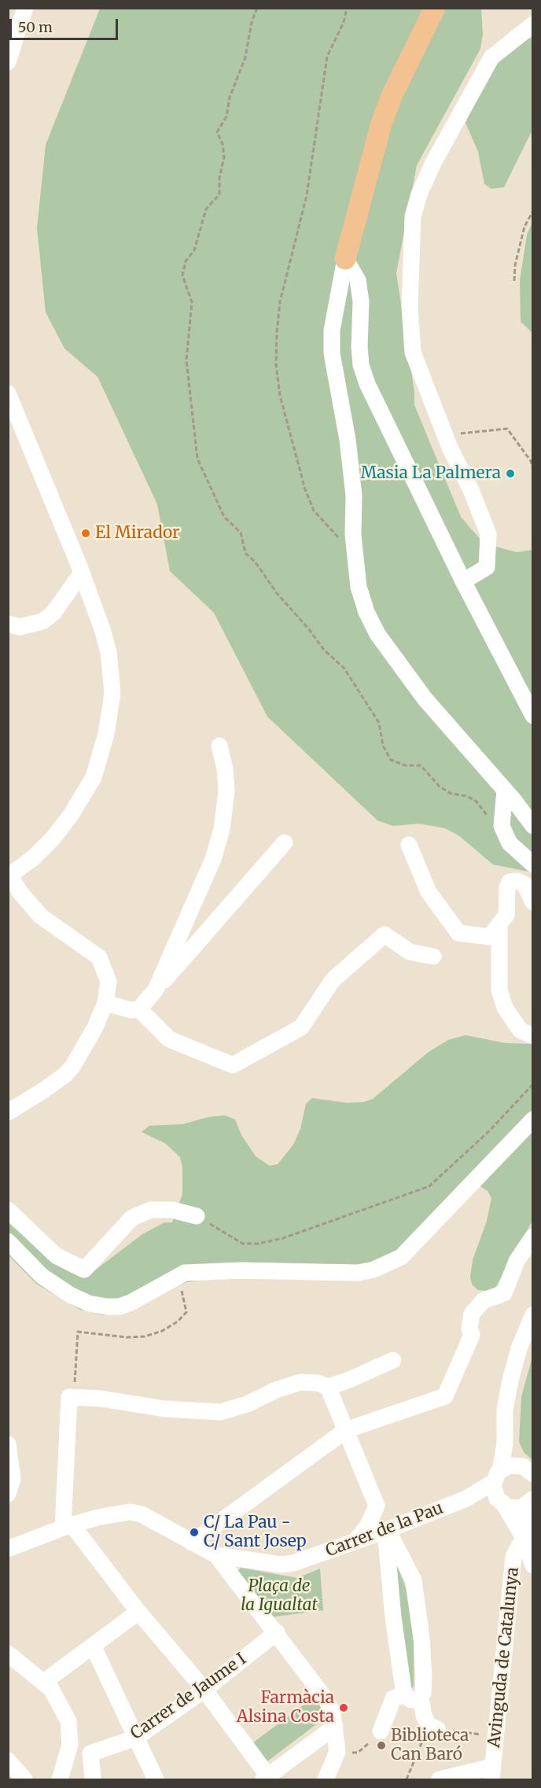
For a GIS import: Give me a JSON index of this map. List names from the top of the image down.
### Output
{
  "streets": {
    "street": ["Carrer de la Pau", "Avinguda de Catalunya", "Carrer de Jaume I"]
  },
  "parks": ["Plaça de la Igualtat"],
  "places": [
    "Masia La Palmera",
    "El Mirador",
    "C/ La Pau - C/ Sant Josep",
    "Farmàcia Alsina Costa",
    "Biblioteca Can Baró"
  ],
  "scale_bar": "50 m"
}
